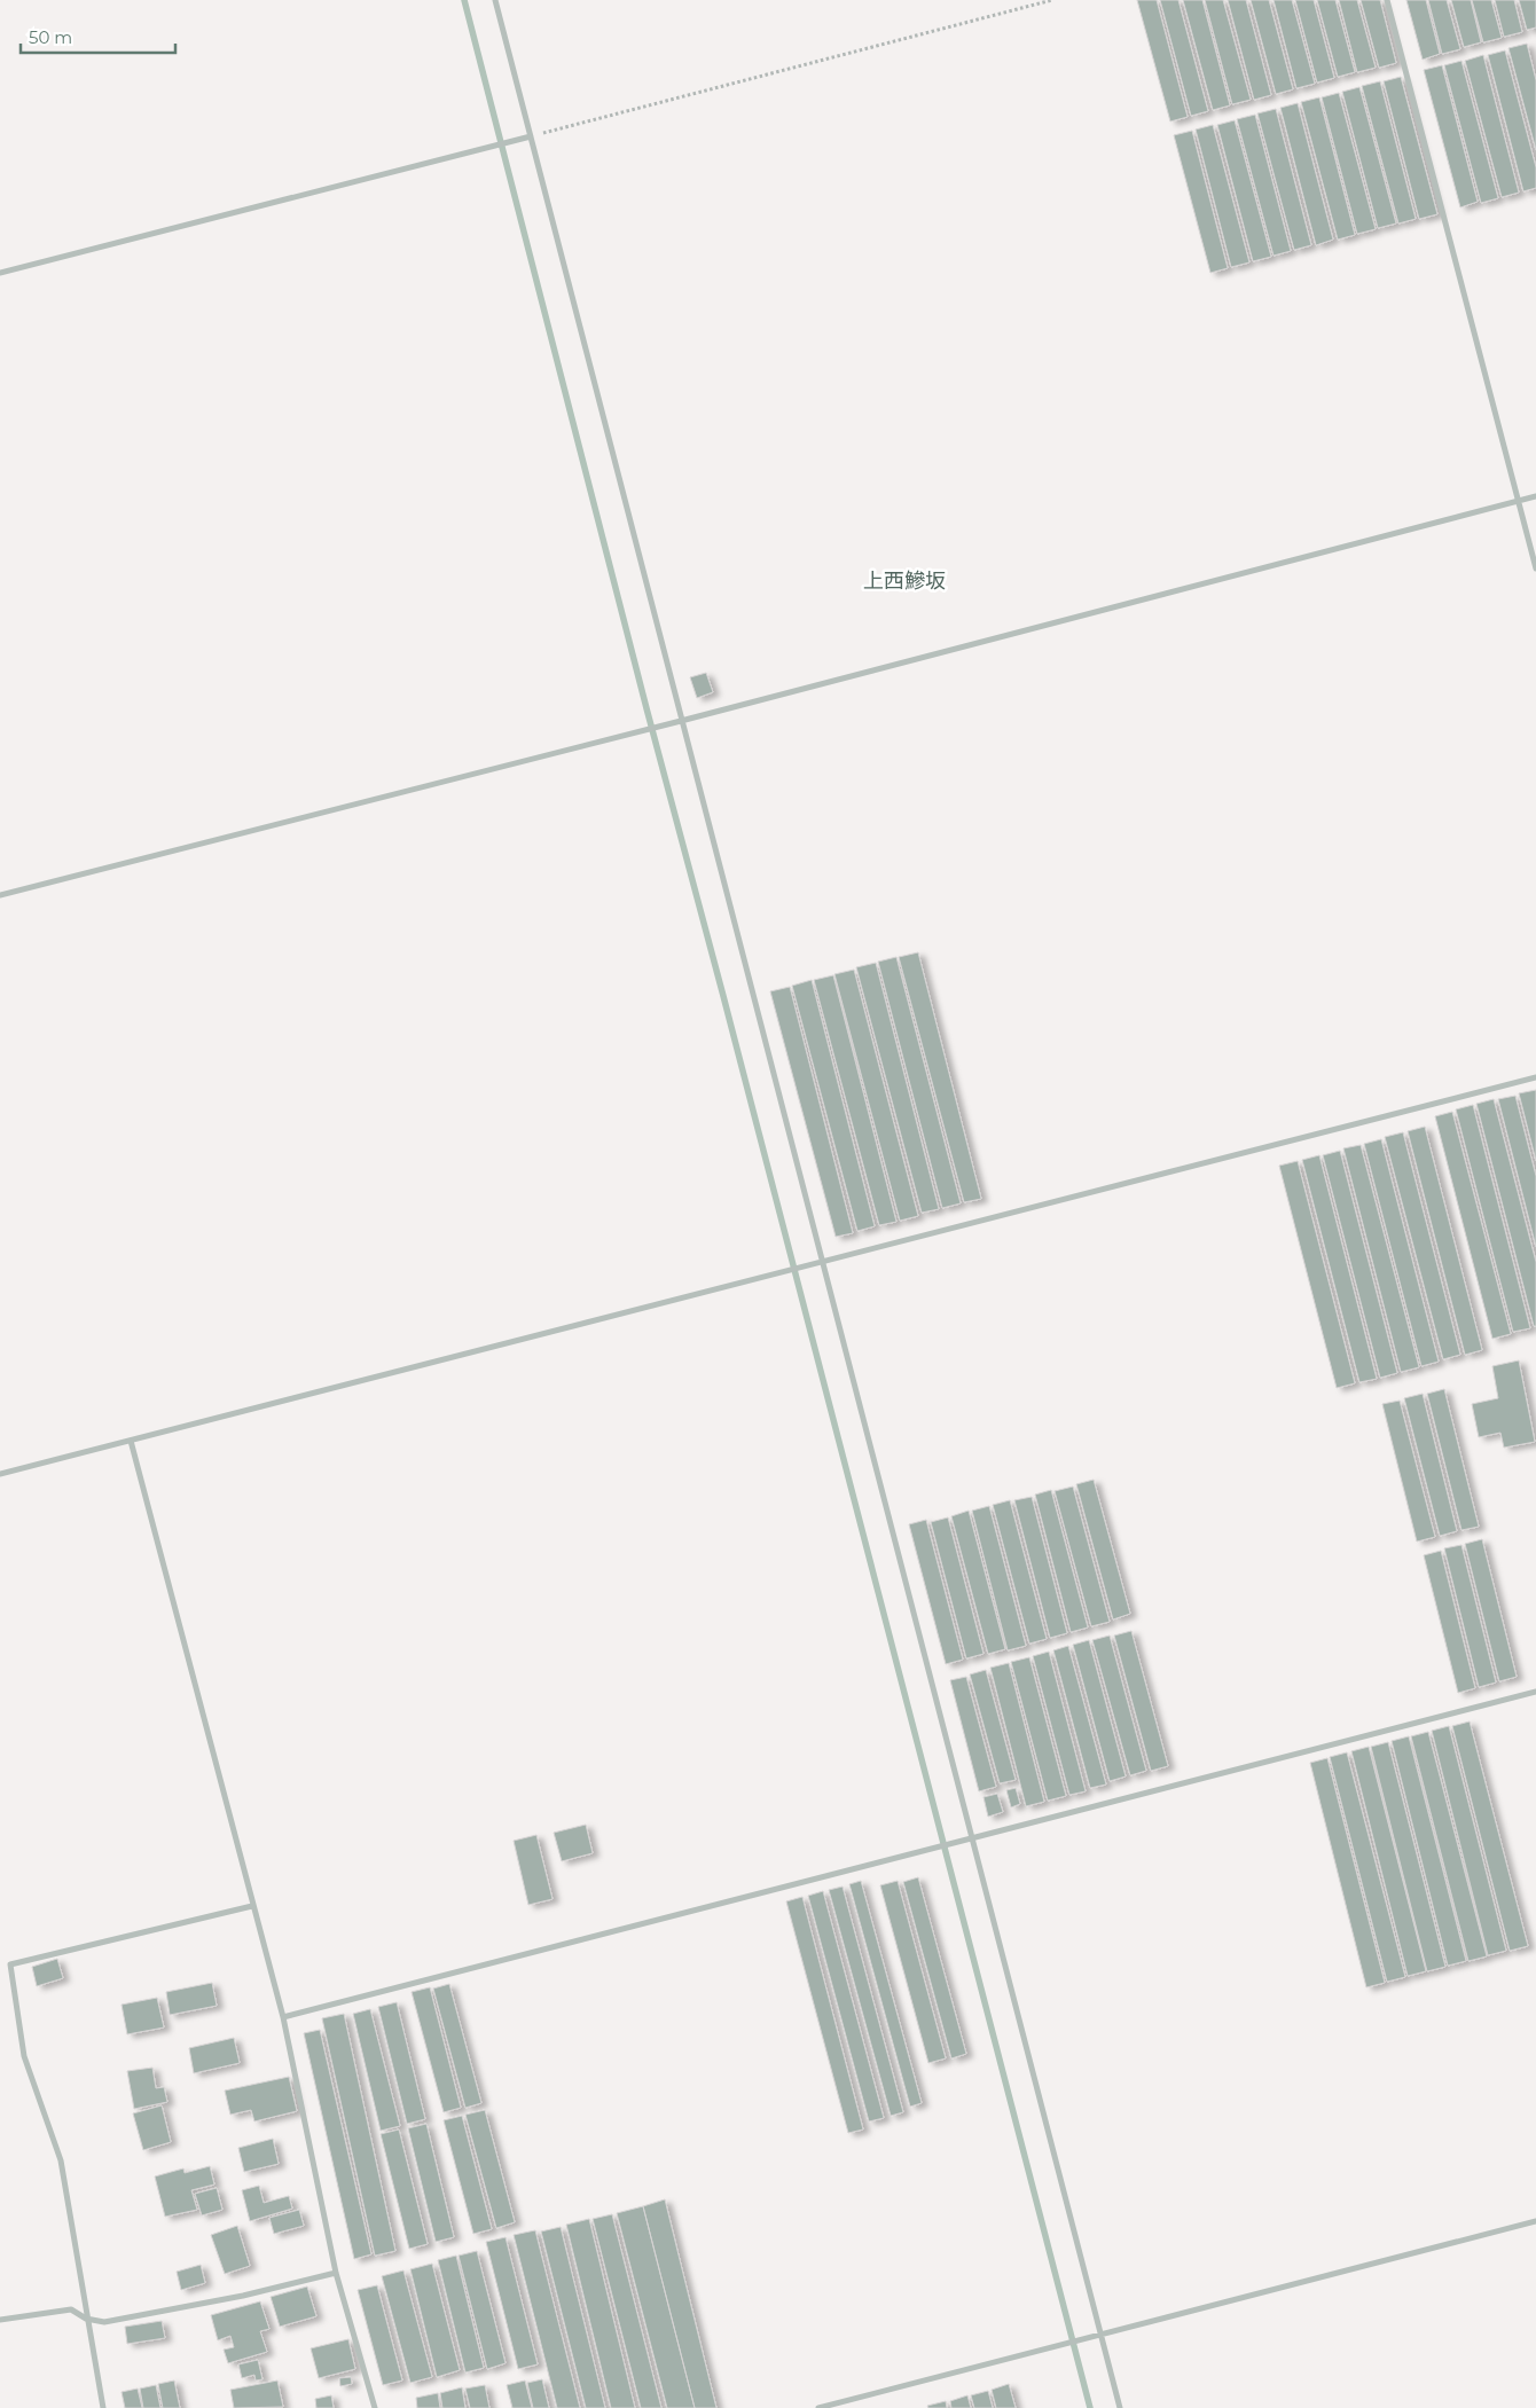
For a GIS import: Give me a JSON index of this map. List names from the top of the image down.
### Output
{
  "districts": ["上西鰺坂"],
  "scale_bar": "50 m"
}
